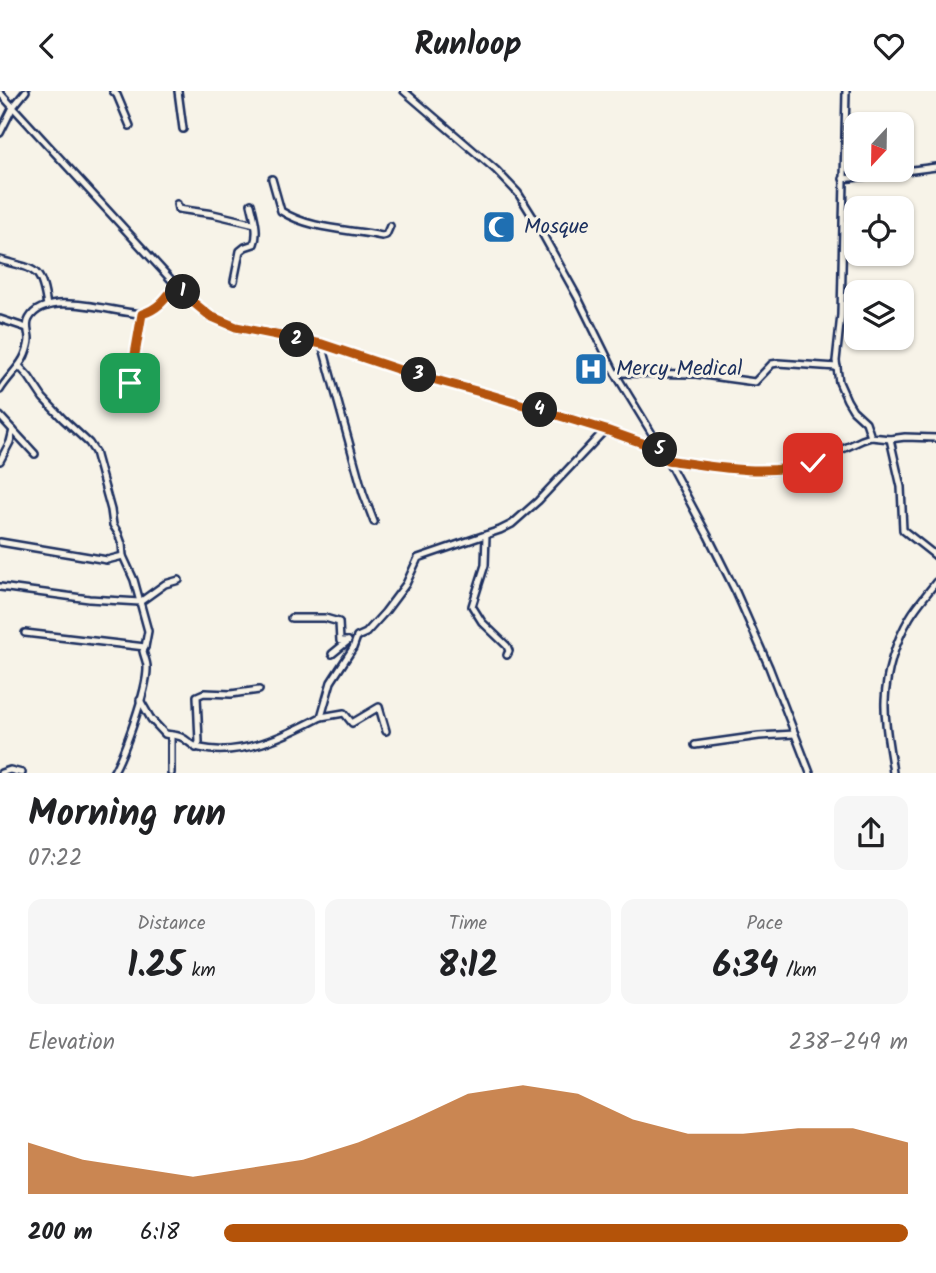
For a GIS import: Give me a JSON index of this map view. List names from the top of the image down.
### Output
{
  "places": {
    "mosque": ["Mosque"],
    "hospital": ["Mercy Medical"]
  },
  "north": "bottom",
  "page": {
    "header": "Runloop",
    "pins": [
      "1",
      "2",
      "3",
      "4",
      "5"
    ],
    "heading": ["Morning run", "07:22"],
    "stats": [
      ["Distance", "1.25 km"],
      ["Time", "8:12"],
      ["Pace", "6:34 /km"]
    ],
    "chart": ["Elevation", "238–249 m"],
    "list": [
      {
        "name": "200 m",
        "note": "6:18"
      }
    ]
  }
}
